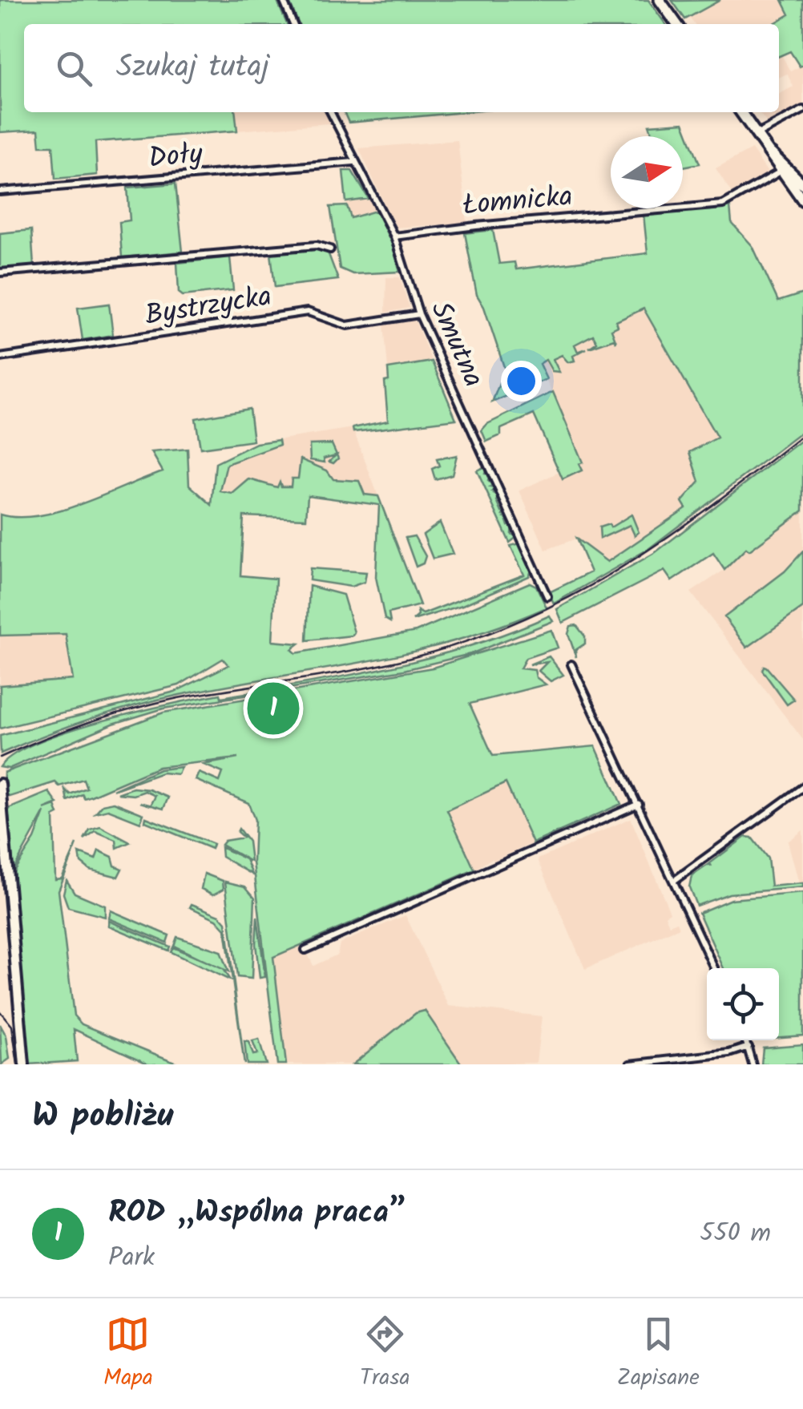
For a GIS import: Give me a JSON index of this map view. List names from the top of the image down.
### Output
{
  "streets": {
    "street": [
      "Doły",
      "Łomnicka",
      "Bystrzycka",
      "Smutna"
    ]
  },
  "crossings": [
    ["Doły", "Smutna"],
    ["Łomnicka", "Smutna"],
    ["Bystrzycka", "Smutna"]
  ],
  "north": "right",
  "page": {
    "search": "Szukaj tutaj",
    "pins": "1",
    "heading": "W pobliżu",
    "list": [
      {
        "mark": "1",
        "name": "ROD „Wspólna praca”",
        "note": "Park",
        "value": "550 m"
      }
    ],
    "nav": ["Mapa", "Trasa", "Zapisane"]
  }
}
